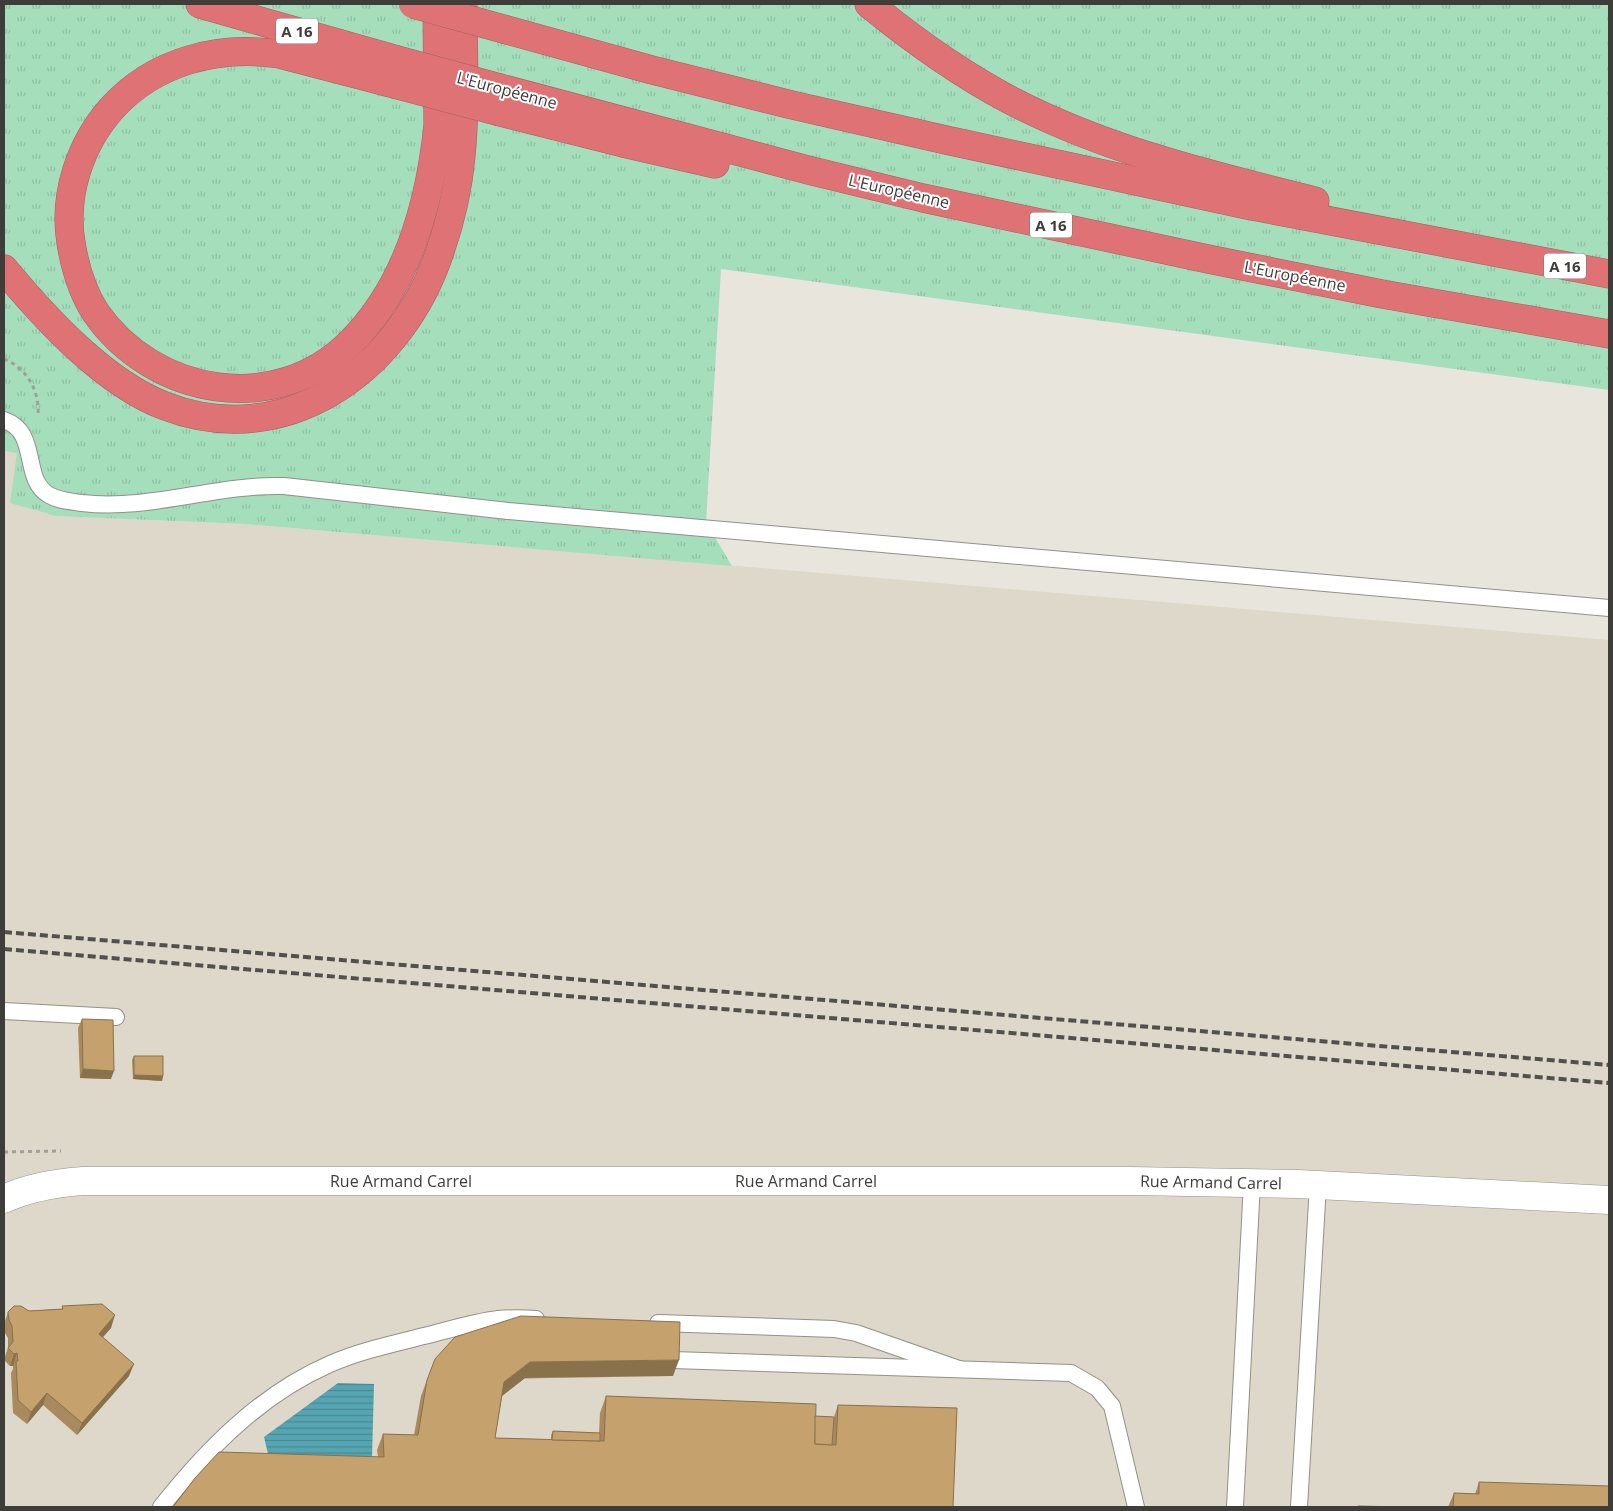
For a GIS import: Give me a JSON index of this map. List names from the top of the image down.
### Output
{
  "streets": {
    "highway": ["A 16", "L'Européenne"],
    "street": ["Rue Armand Carrel"]
  }
}
